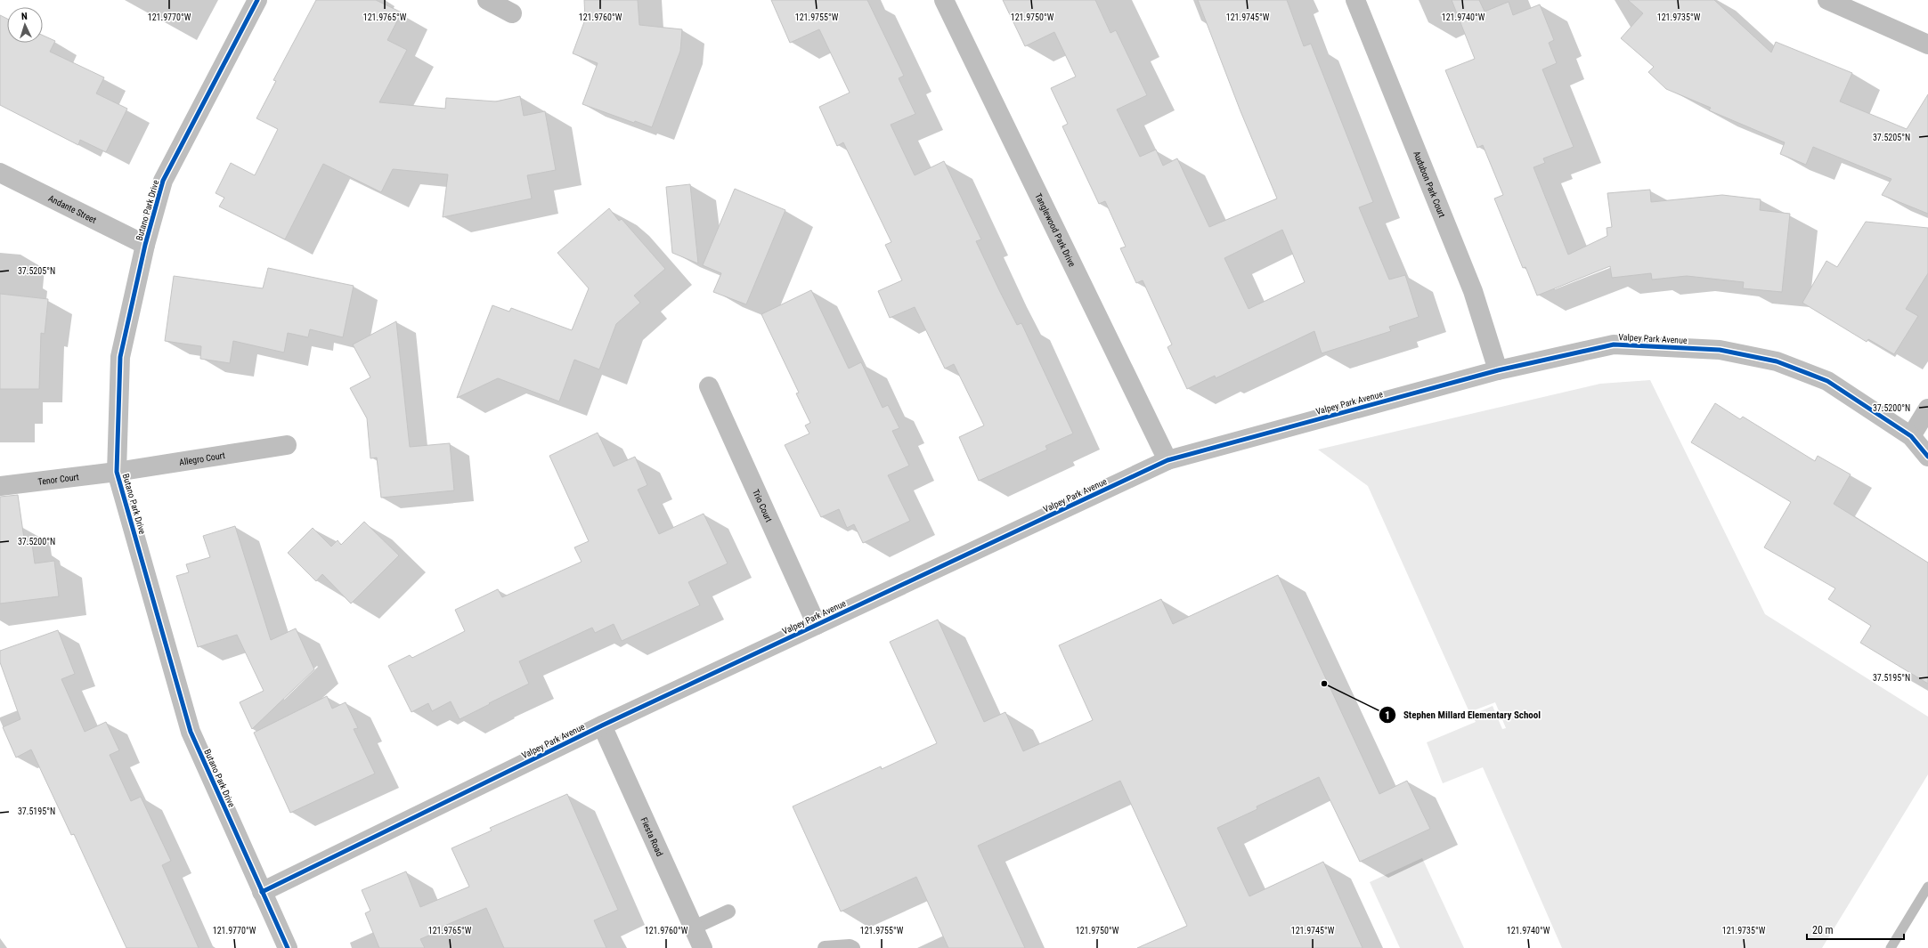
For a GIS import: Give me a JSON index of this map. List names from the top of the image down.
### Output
{
  "streets": {
    "street": [
      "Audubon Park Court",
      "Andante Street",
      "Butano Park Drive",
      "Tanglewood Park Drive",
      "Valpey Park Avenue",
      "Allegro Court",
      "Tenor Court",
      "Trio Court",
      "Fiesta Road"
    ]
  },
  "crossings": [
    ["Audubon Park Court", "Valpey Park Avenue"],
    ["Andante Street", "Butano Park Drive"],
    ["Butano Park Drive", "Valpey Park Avenue"],
    ["Butano Park Drive", "Allegro Court"],
    ["Butano Park Drive", "Tenor Court"],
    ["Tanglewood Park Drive", "Valpey Park Avenue"],
    ["Valpey Park Avenue", "Trio Court"],
    ["Valpey Park Avenue", "Fiesta Road"],
    ["Allegro Court", "Tenor Court"]
  ],
  "places": ["Stephen Millard Elementary School"],
  "scale_bar": "20 m",
  "north": "top",
  "coordinates": [
    "121.9770°W",
    "121.9765°W",
    "121.9760°W",
    "121.9755°W",
    "121.9750°W",
    "121.9745°W",
    "121.9740°W",
    "121.9735°W",
    "37.5205°N",
    "37.5200°N",
    "37.5195°N"
  ]
}
